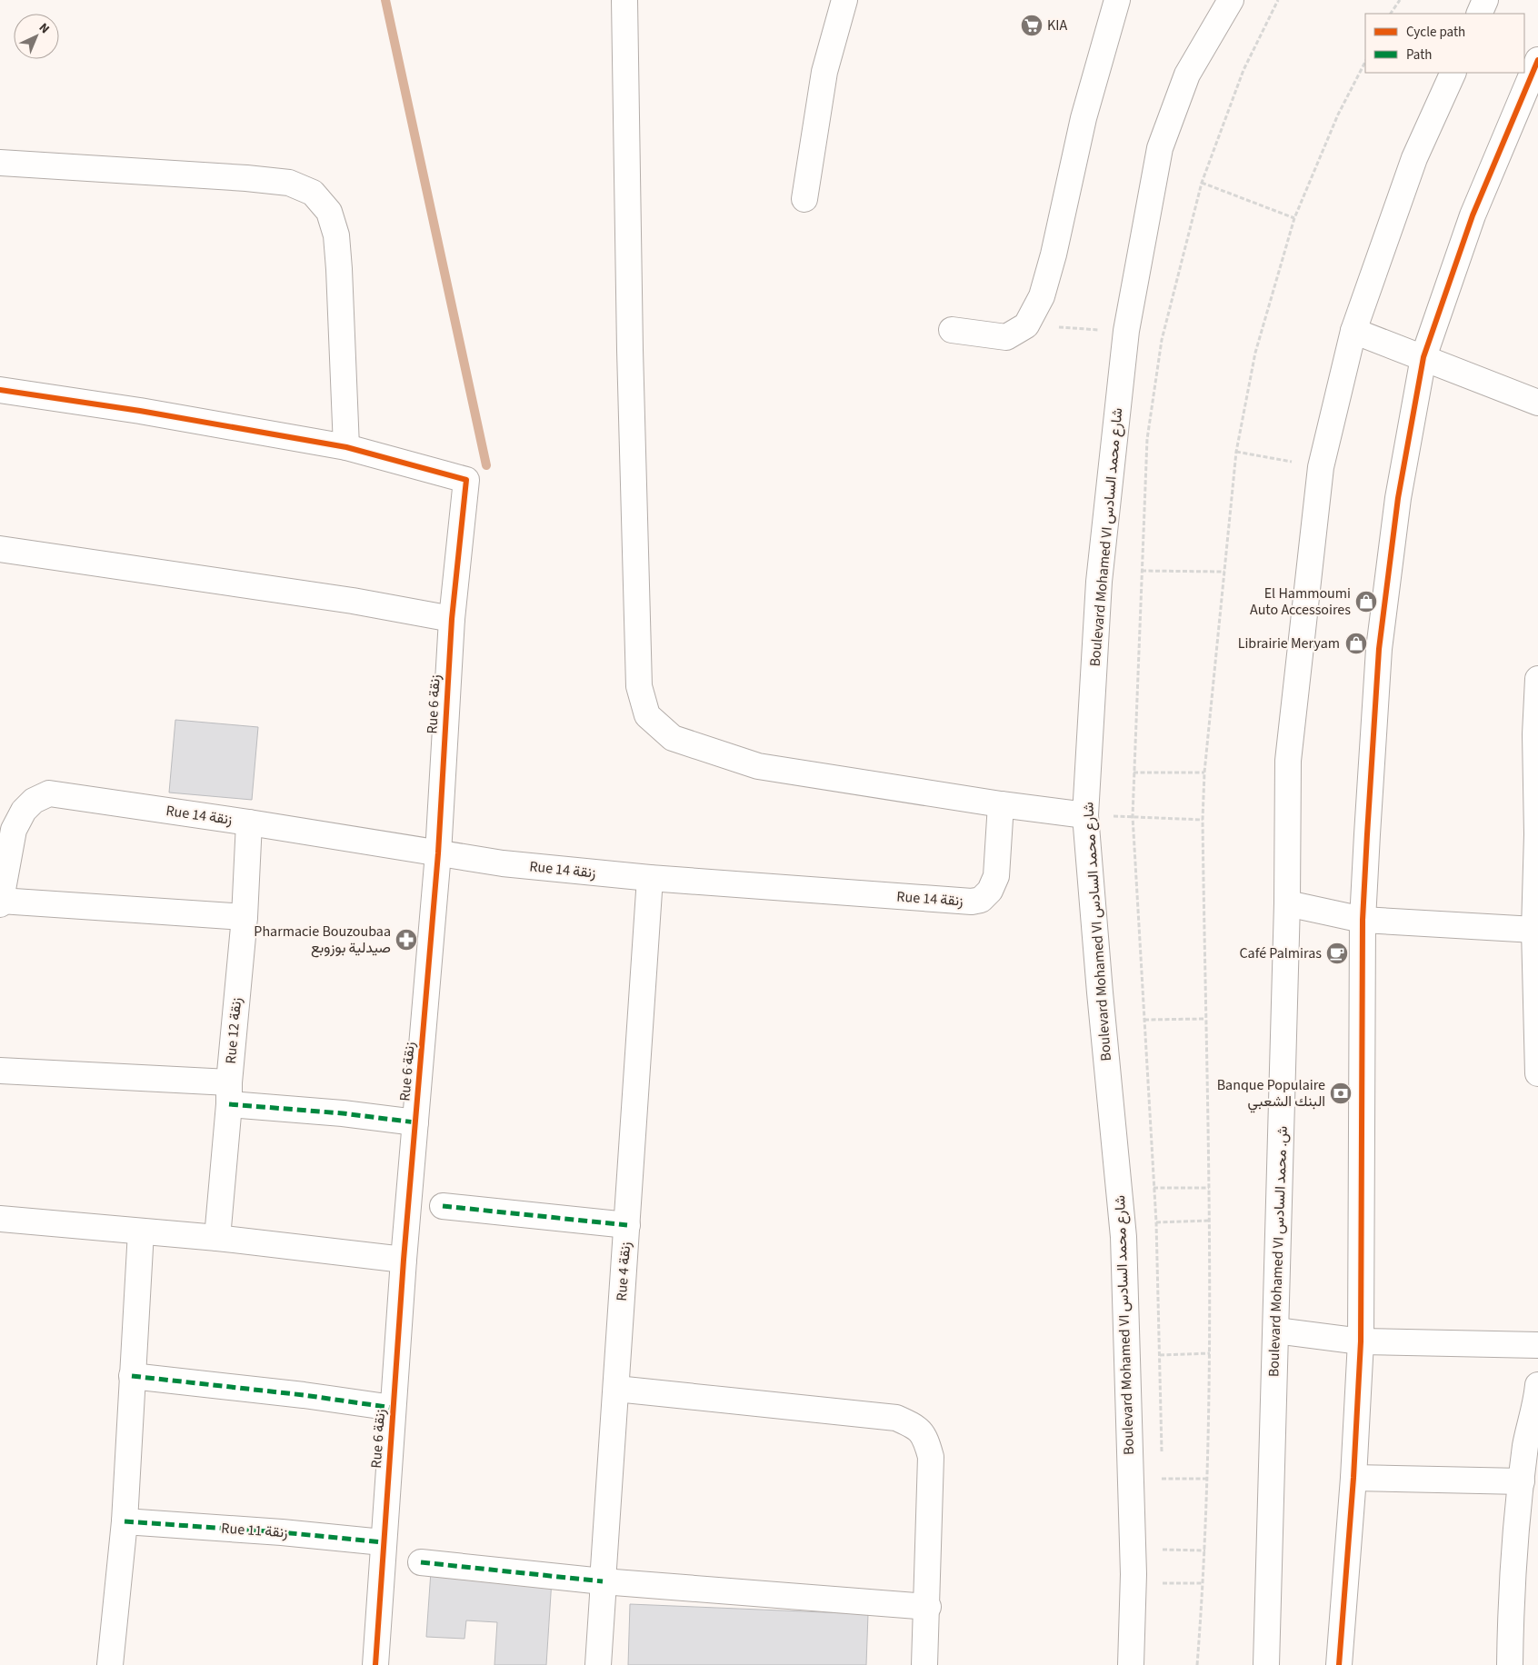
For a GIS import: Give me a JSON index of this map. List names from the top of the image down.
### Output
{
  "streets": {
    "street": [
      "Boulevard Mohamed VI شارع محمد السادس",
      "Rue 6 زنقة",
      "Rue 14 زنقة",
      "Rue 12 زنقة",
      "Boulevard Mohamed VI ش. محمد السادس",
      "Rue 4 زنقة",
      "Rue 11 زنقة"
    ]
  },
  "crossings": [
    ["Rue 6 زنقة", "Rue 14 زنقة"],
    ["Rue 6 زنقة", "Rue 11 زنقة"],
    ["Rue 14 زنقة", "Rue 12 زنقة"],
    ["Rue 14 زنقة", "Rue 4 زنقة"]
  ],
  "places": {
    "supermarket": ["KIA"],
    "shop": ["El Hammoumi Auto Accessoires", "Librairie Meryam"],
    "pharmacy": ["Pharmacie Bouzoubaa صيدلية بوزوبع"],
    "cafe": ["Café Palmiras"],
    "bank": ["Banque Populaire البنك الشعبي"]
  },
  "legend": ["Cycle path", "Path"],
  "north": "top right"
}
